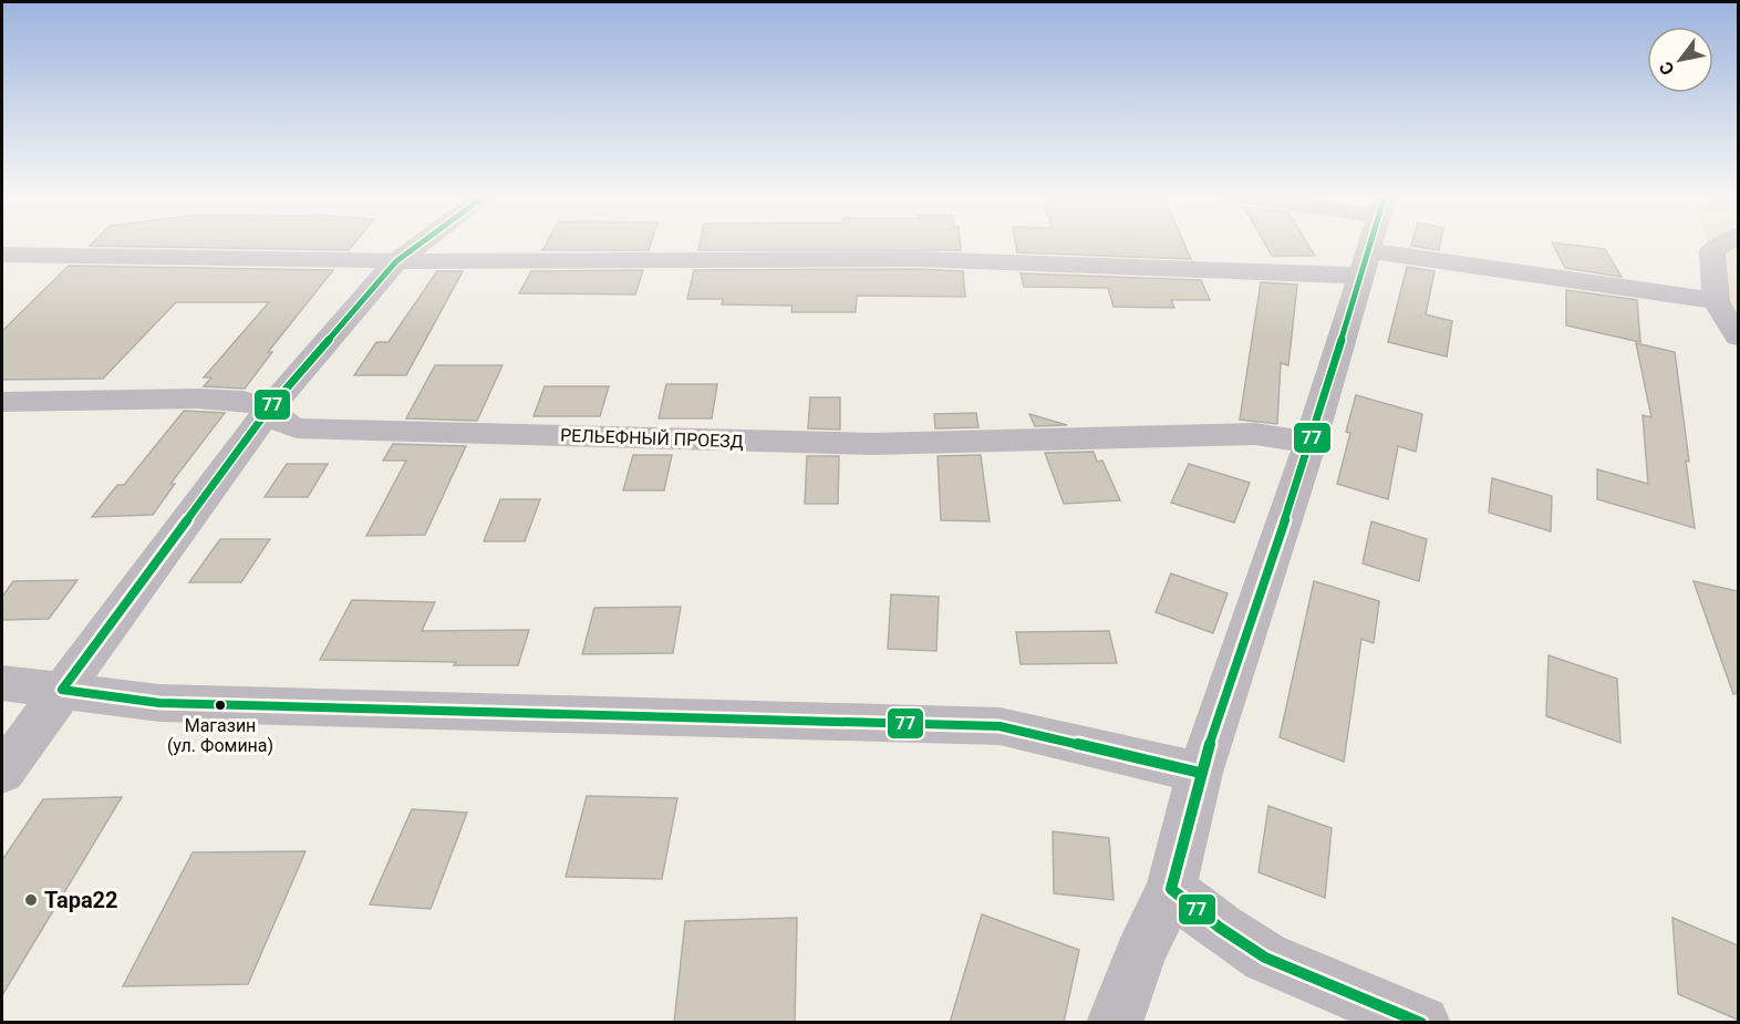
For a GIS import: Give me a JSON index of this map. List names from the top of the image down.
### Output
{
  "streets": {
    "street": ["РЕЛЬЕФНЫЙ ПРОЕЗД"]
  },
  "places": ["Магазин (ул. Фомина)", "Тара22"],
  "lines": ["transit line 77"],
  "north": "bottom left"
}
